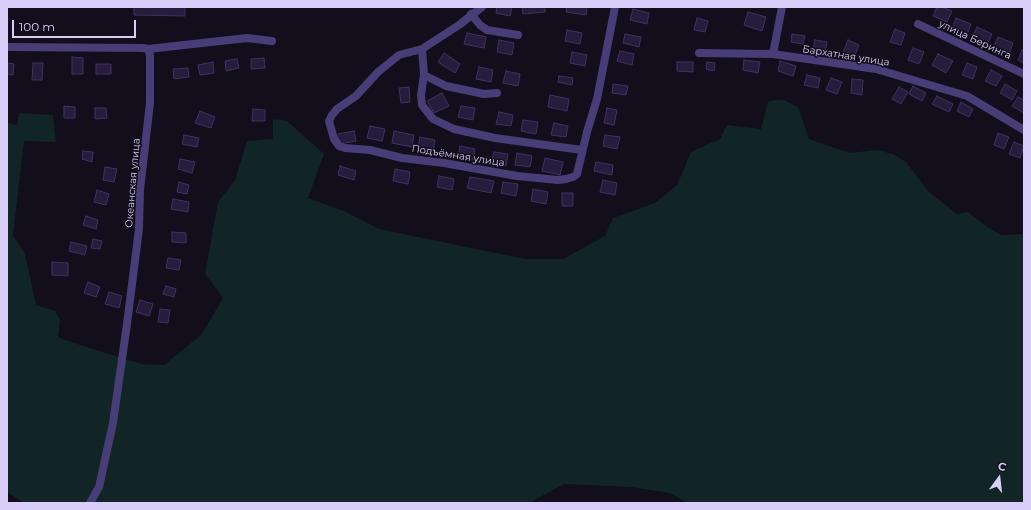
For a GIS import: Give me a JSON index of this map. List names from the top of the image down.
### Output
{
  "streets": {
    "street": [
      "улица Беринга",
      "Бархатная улица",
      "Подъёмная улица",
      "Океанская улица"
    ]
  },
  "scale_bar": "100 m",
  "north": "top"
}
